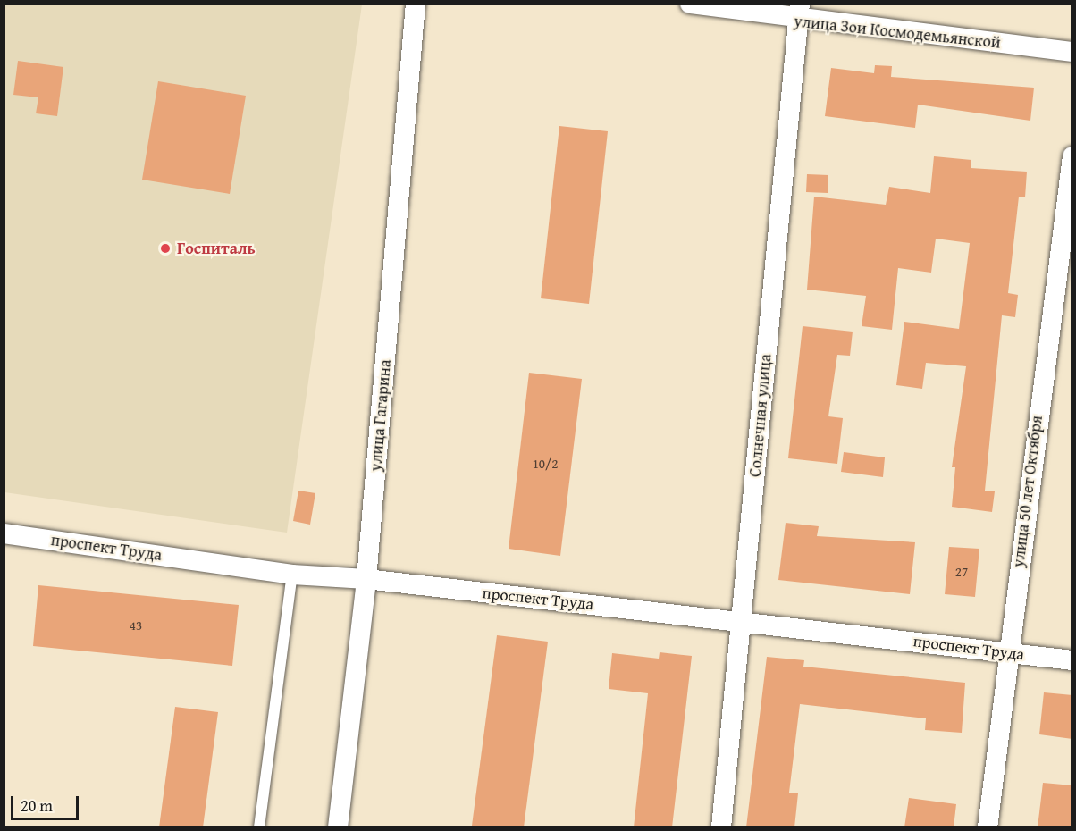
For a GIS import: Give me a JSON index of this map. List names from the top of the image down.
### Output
{
  "streets": {
    "street": [
      "улица Зои Космодемьянской",
      "улица Гагарина",
      "Солнечная улица",
      "улица 50 лет Октября",
      "проспект Труда"
    ]
  },
  "crossings": [
    ["улица Зои Космодемьянской", "Солнечная улица"],
    ["улица Гагарина", "проспект Труда"],
    ["Солнечная улица", "проспект Труда"],
    ["улица 50 лет Октября", "проспект Труда"]
  ],
  "places": ["Госпиталь"],
  "house_numbers": ["10/2", "27", "43"],
  "scale_bar": "20 m"
}
